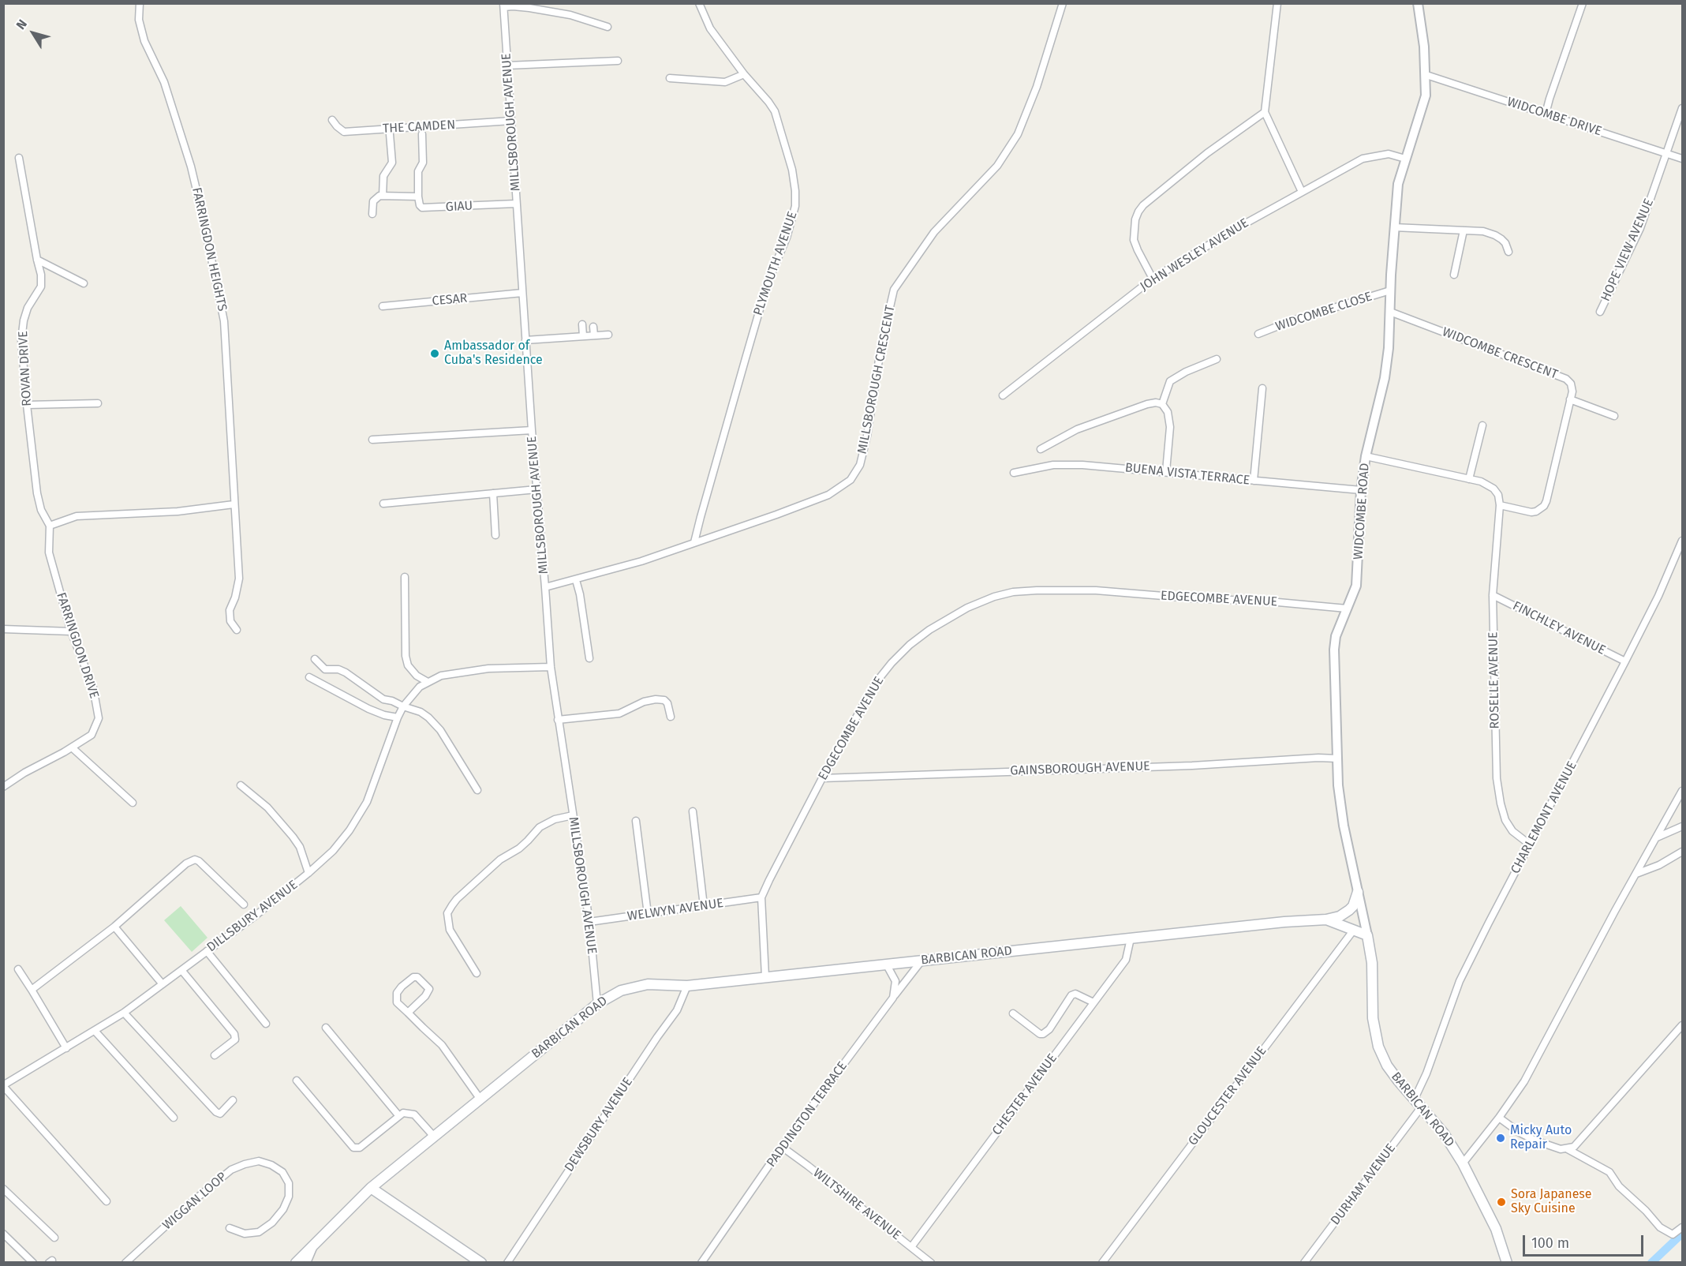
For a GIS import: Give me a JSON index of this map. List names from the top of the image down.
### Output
{
  "streets": {
    "main road": ["BARBICAN ROAD"],
    "street": [
      "WIDCOMBE DRIVE",
      "MILLSBOROUGH AVENUE",
      "THE CAMDEN",
      "GIAU",
      "FARRINGDON HEIGHTS",
      "HOPE VIEW AVENUE",
      "JOHN WESLEY AVENUE",
      "PLYMOUTH AVENUE",
      "CESAR",
      "WIDCOMBE CLOSE",
      "WIDCOMBE CRESCENT",
      "ROVAN DRIVE",
      "MILLSBOROUGH CRESCENT",
      "BUENA VISTA TERRACE",
      "WIDCOMBE ROAD",
      "EDGECOMBE AVENUE",
      "FINCHLEY AVENUE",
      "FARRINGDON DRIVE",
      "ROSELLE AVENUE",
      "GAINSBOROUGH AVENUE",
      "CHARLEMONT AVENUE",
      "WELWYN AVENUE",
      "DILLSBURY AVENUE",
      "CHESTER AVENUE",
      "GLOUCESTER AVENUE",
      "PADDINGTON TERRACE",
      "DEWSBURY AVENUE",
      "DURHAM AVENUE",
      "WIGGAN LOOP",
      "WILTSHIRE AVENUE"
    ]
  },
  "crossings": [
    ["WIDCOMBE DRIVE", "HOPE VIEW AVENUE"],
    ["WIDCOMBE DRIVE", "WIDCOMBE ROAD"],
    ["MILLSBOROUGH AVENUE", "THE CAMDEN"],
    ["MILLSBOROUGH AVENUE", "GIAU"],
    ["MILLSBOROUGH AVENUE", "CESAR"],
    ["MILLSBOROUGH AVENUE", "MILLSBOROUGH CRESCENT"],
    ["MILLSBOROUGH AVENUE", "WELWYN AVENUE"],
    ["MILLSBOROUGH AVENUE", "DILLSBURY AVENUE"],
    ["MILLSBOROUGH AVENUE", "BARBICAN ROAD"],
    ["JOHN WESLEY AVENUE", "WIDCOMBE ROAD"],
    ["PLYMOUTH AVENUE", "MILLSBOROUGH CRESCENT"],
    ["WIDCOMBE CLOSE", "WIDCOMBE ROAD"],
    ["WIDCOMBE CRESCENT", "WIDCOMBE ROAD"],
    ["WIDCOMBE CRESCENT", "ROSELLE AVENUE"],
    ["ROVAN DRIVE", "FARRINGDON DRIVE"],
    ["BUENA VISTA TERRACE", "WIDCOMBE ROAD"],
    ["WIDCOMBE ROAD", "EDGECOMBE AVENUE"],
    ["WIDCOMBE ROAD", "GAINSBOROUGH AVENUE"],
    ["WIDCOMBE ROAD", "BARBICAN ROAD"],
    ["EDGECOMBE AVENUE", "GAINSBOROUGH AVENUE"],
    ["EDGECOMBE AVENUE", "WELWYN AVENUE"],
    ["EDGECOMBE AVENUE", "BARBICAN ROAD"],
    ["FINCHLEY AVENUE", "ROSELLE AVENUE"],
    ["FINCHLEY AVENUE", "CHARLEMONT AVENUE"],
    ["ROSELLE AVENUE", "CHARLEMONT AVENUE"],
    ["CHARLEMONT AVENUE", "BARBICAN ROAD"],
    ["BARBICAN ROAD", "CHESTER AVENUE"],
    ["BARBICAN ROAD", "GLOUCESTER AVENUE"],
    ["BARBICAN ROAD", "PADDINGTON TERRACE"],
    ["BARBICAN ROAD", "DEWSBURY AVENUE"],
    ["BARBICAN ROAD", "DURHAM AVENUE"],
    ["CHESTER AVENUE", "WILTSHIRE AVENUE"],
    ["PADDINGTON TERRACE", "WILTSHIRE AVENUE"]
  ],
  "places": ["Ambassador of Cuba's Residence", "Micky Auto Repair", "Sora Japanese Sky Cuisine"],
  "scale_bar": "100 m",
  "north": "top left"
}
